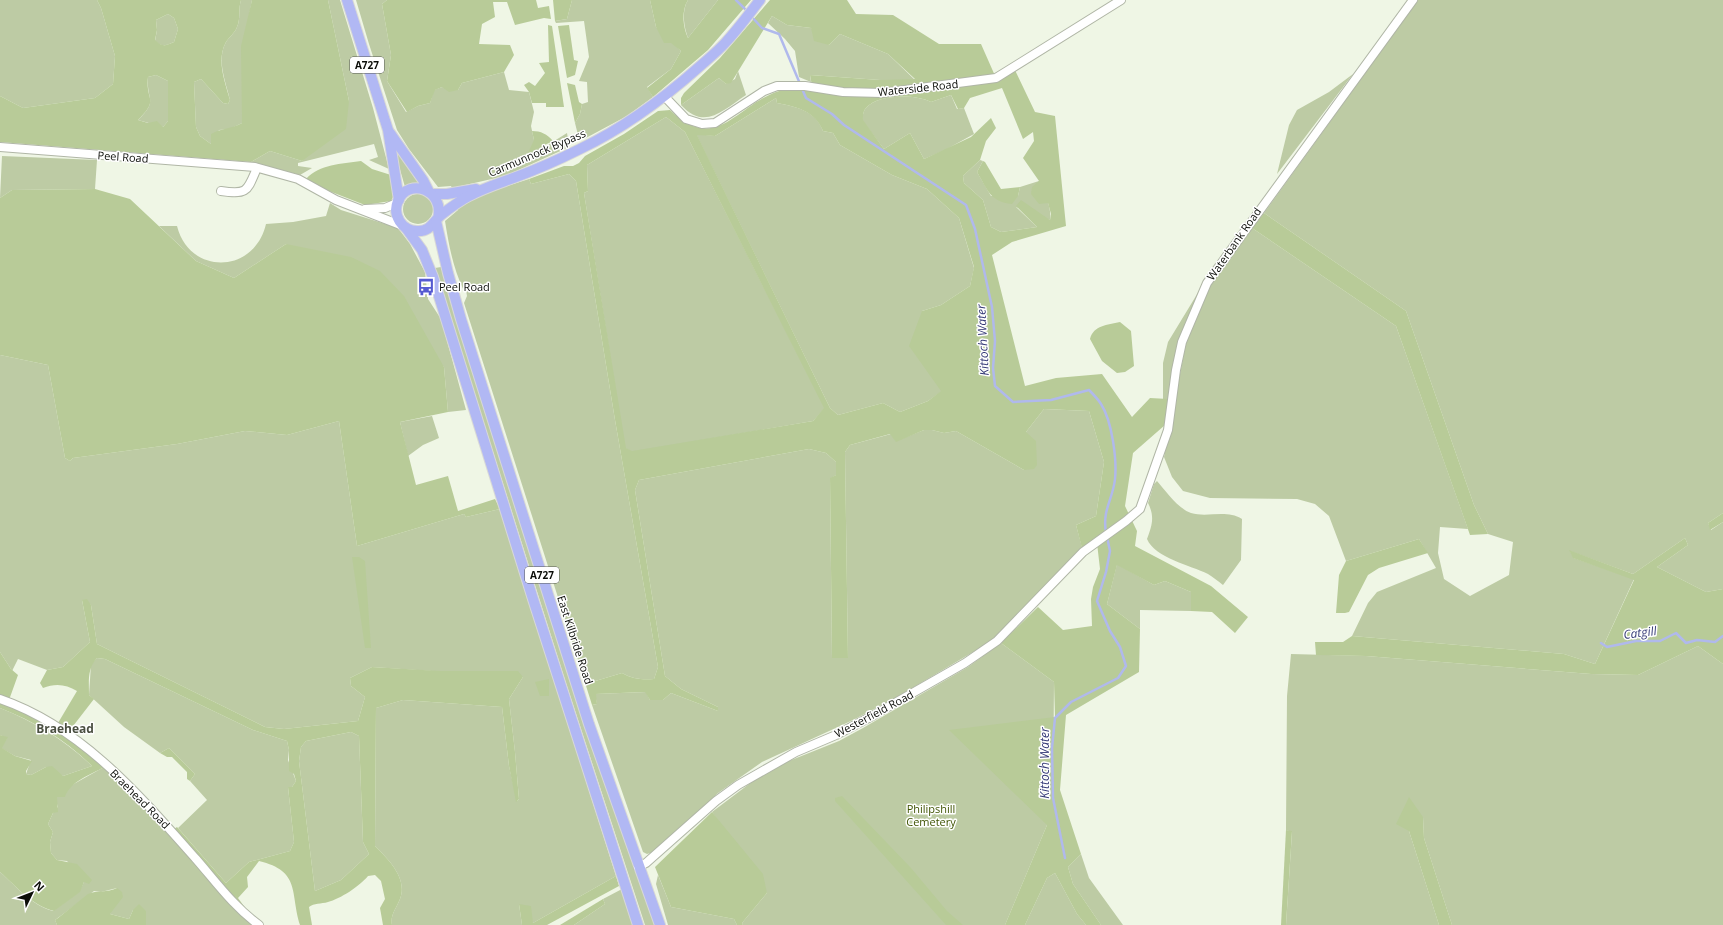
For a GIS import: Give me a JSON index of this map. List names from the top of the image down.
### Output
{
  "streets": {
    "main road": ["A727", "Carmunnock Bypass", "East Kilbride Road"],
    "street": [
      "Waterside Road",
      "Peel Road",
      "Waterbank Road",
      "Westerfield Road",
      "Braehead Road"
    ]
  },
  "crossings": [
    ["A727", "Carmunnock Bypass"],
    ["A727", "Peel Road"],
    ["A727", "East Kilbride Road"],
    ["Waterside Road", "Carmunnock Bypass"],
    ["Carmunnock Bypass", "Peel Road"],
    ["Carmunnock Bypass", "East Kilbride Road"],
    ["Peel Road", "East Kilbride Road"],
    ["Waterbank Road", "Westerfield Road"],
    ["East Kilbride Road", "Westerfield Road"]
  ],
  "districts": ["Braehead"],
  "water": ["Kittoch Water", "Catgill"],
  "parks": ["Philipshill Cemetery"],
  "places": {
    "bus stop": ["Peel Road"]
  },
  "north": "top right"
}
